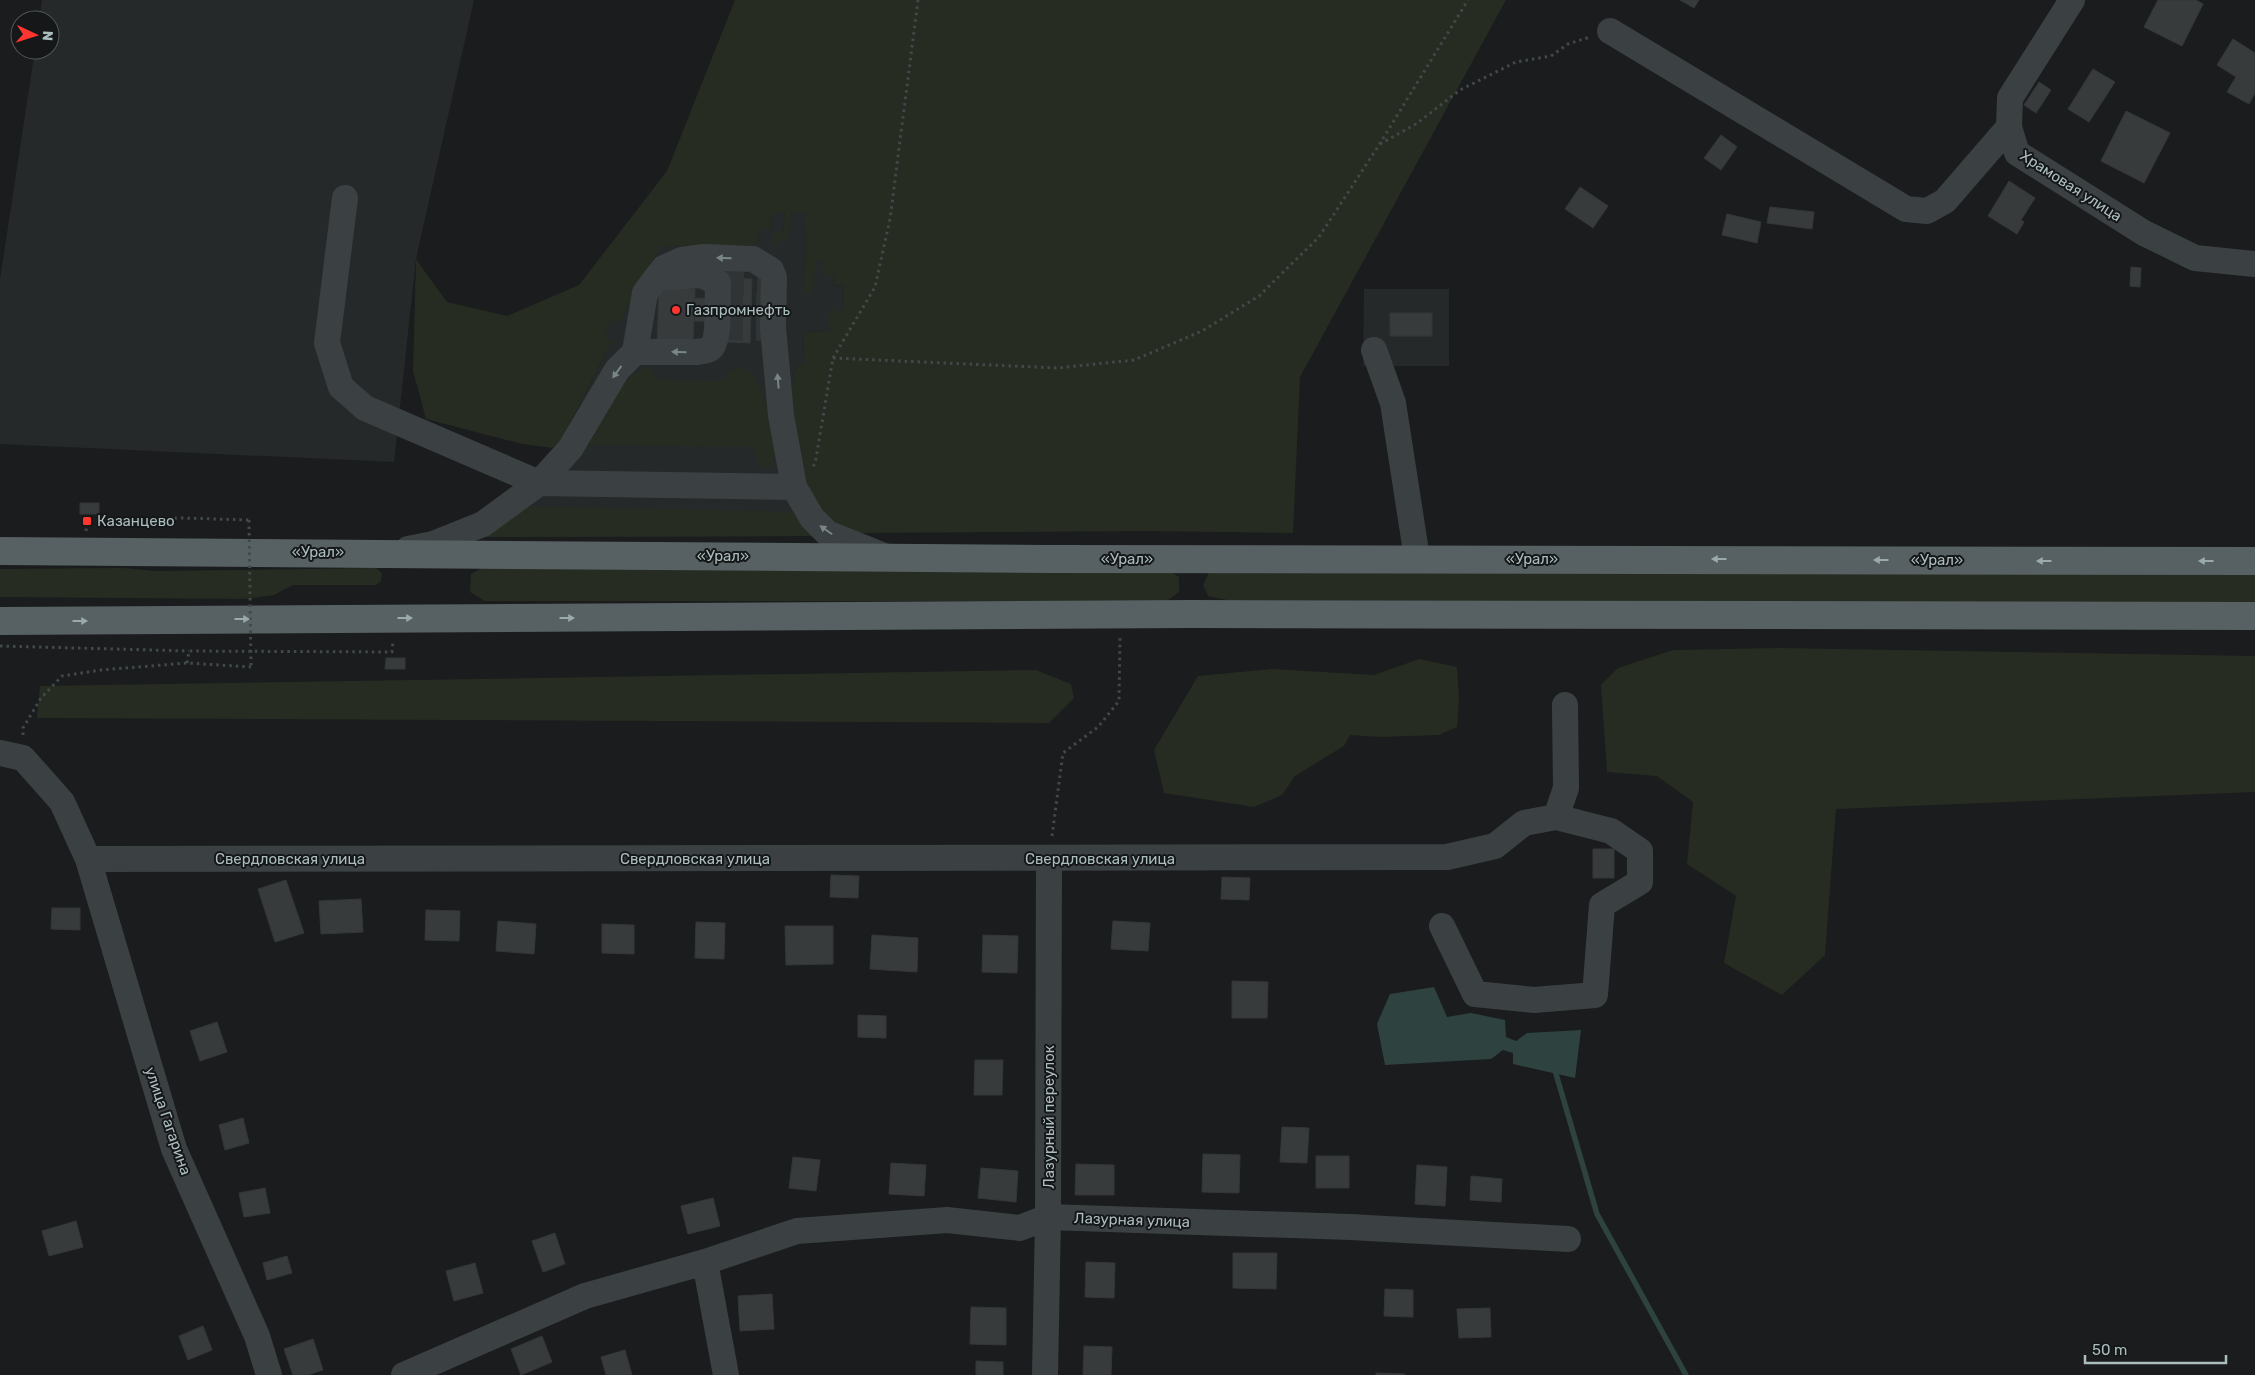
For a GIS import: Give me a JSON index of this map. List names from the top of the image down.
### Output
{
  "streets": {
    "main road": ["«Урал»"],
    "street": [
      "Храмовая улица",
      "Свердловская улица",
      "Лазурный переулок",
      "улица Гагарина",
      "Лазурная улица"
    ]
  },
  "crossings": [
    ["Свердловская улица", "Лазурный переулок"],
    ["Свердловская улица", "улица Гагарина"],
    ["Лазурный переулок", "Лазурная улица"]
  ],
  "places": {
    "other": ["Газпромнефть"],
    "transit": ["Казанцево"]
  },
  "scale_bar": "50 m",
  "north": "right"
}
